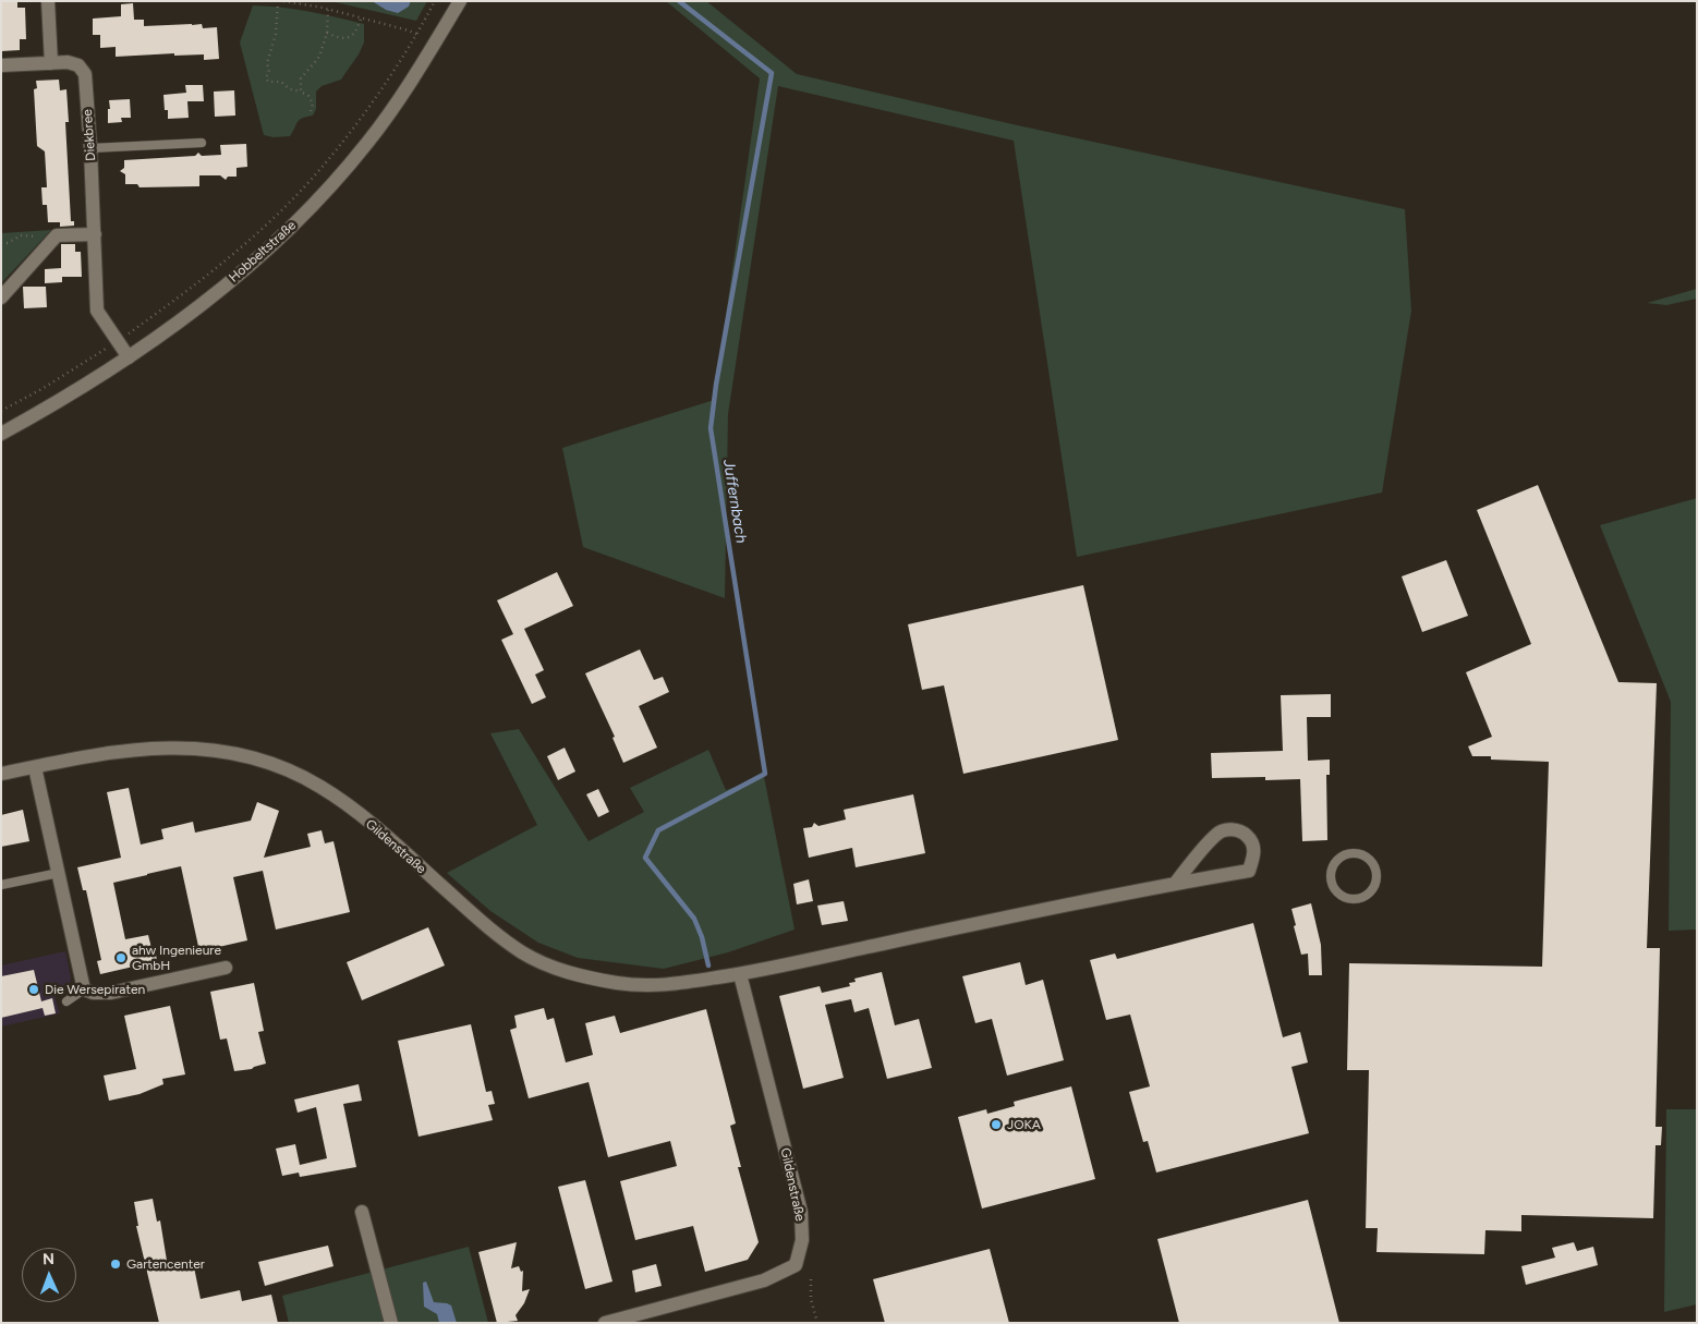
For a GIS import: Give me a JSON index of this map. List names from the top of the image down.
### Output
{
  "streets": {
    "street": ["Diekbree", "Hobbeltstraße", "Gildenstraße"]
  },
  "crossings": [
    ["Diekbree", "Hobbeltstraße"]
  ],
  "water": ["Juffernbach"],
  "places": [
    "ahw Ingenieure GmbH",
    "Die Wersepiraten",
    "JOKA",
    "Gartencenter"
  ],
  "north": "top"
}
